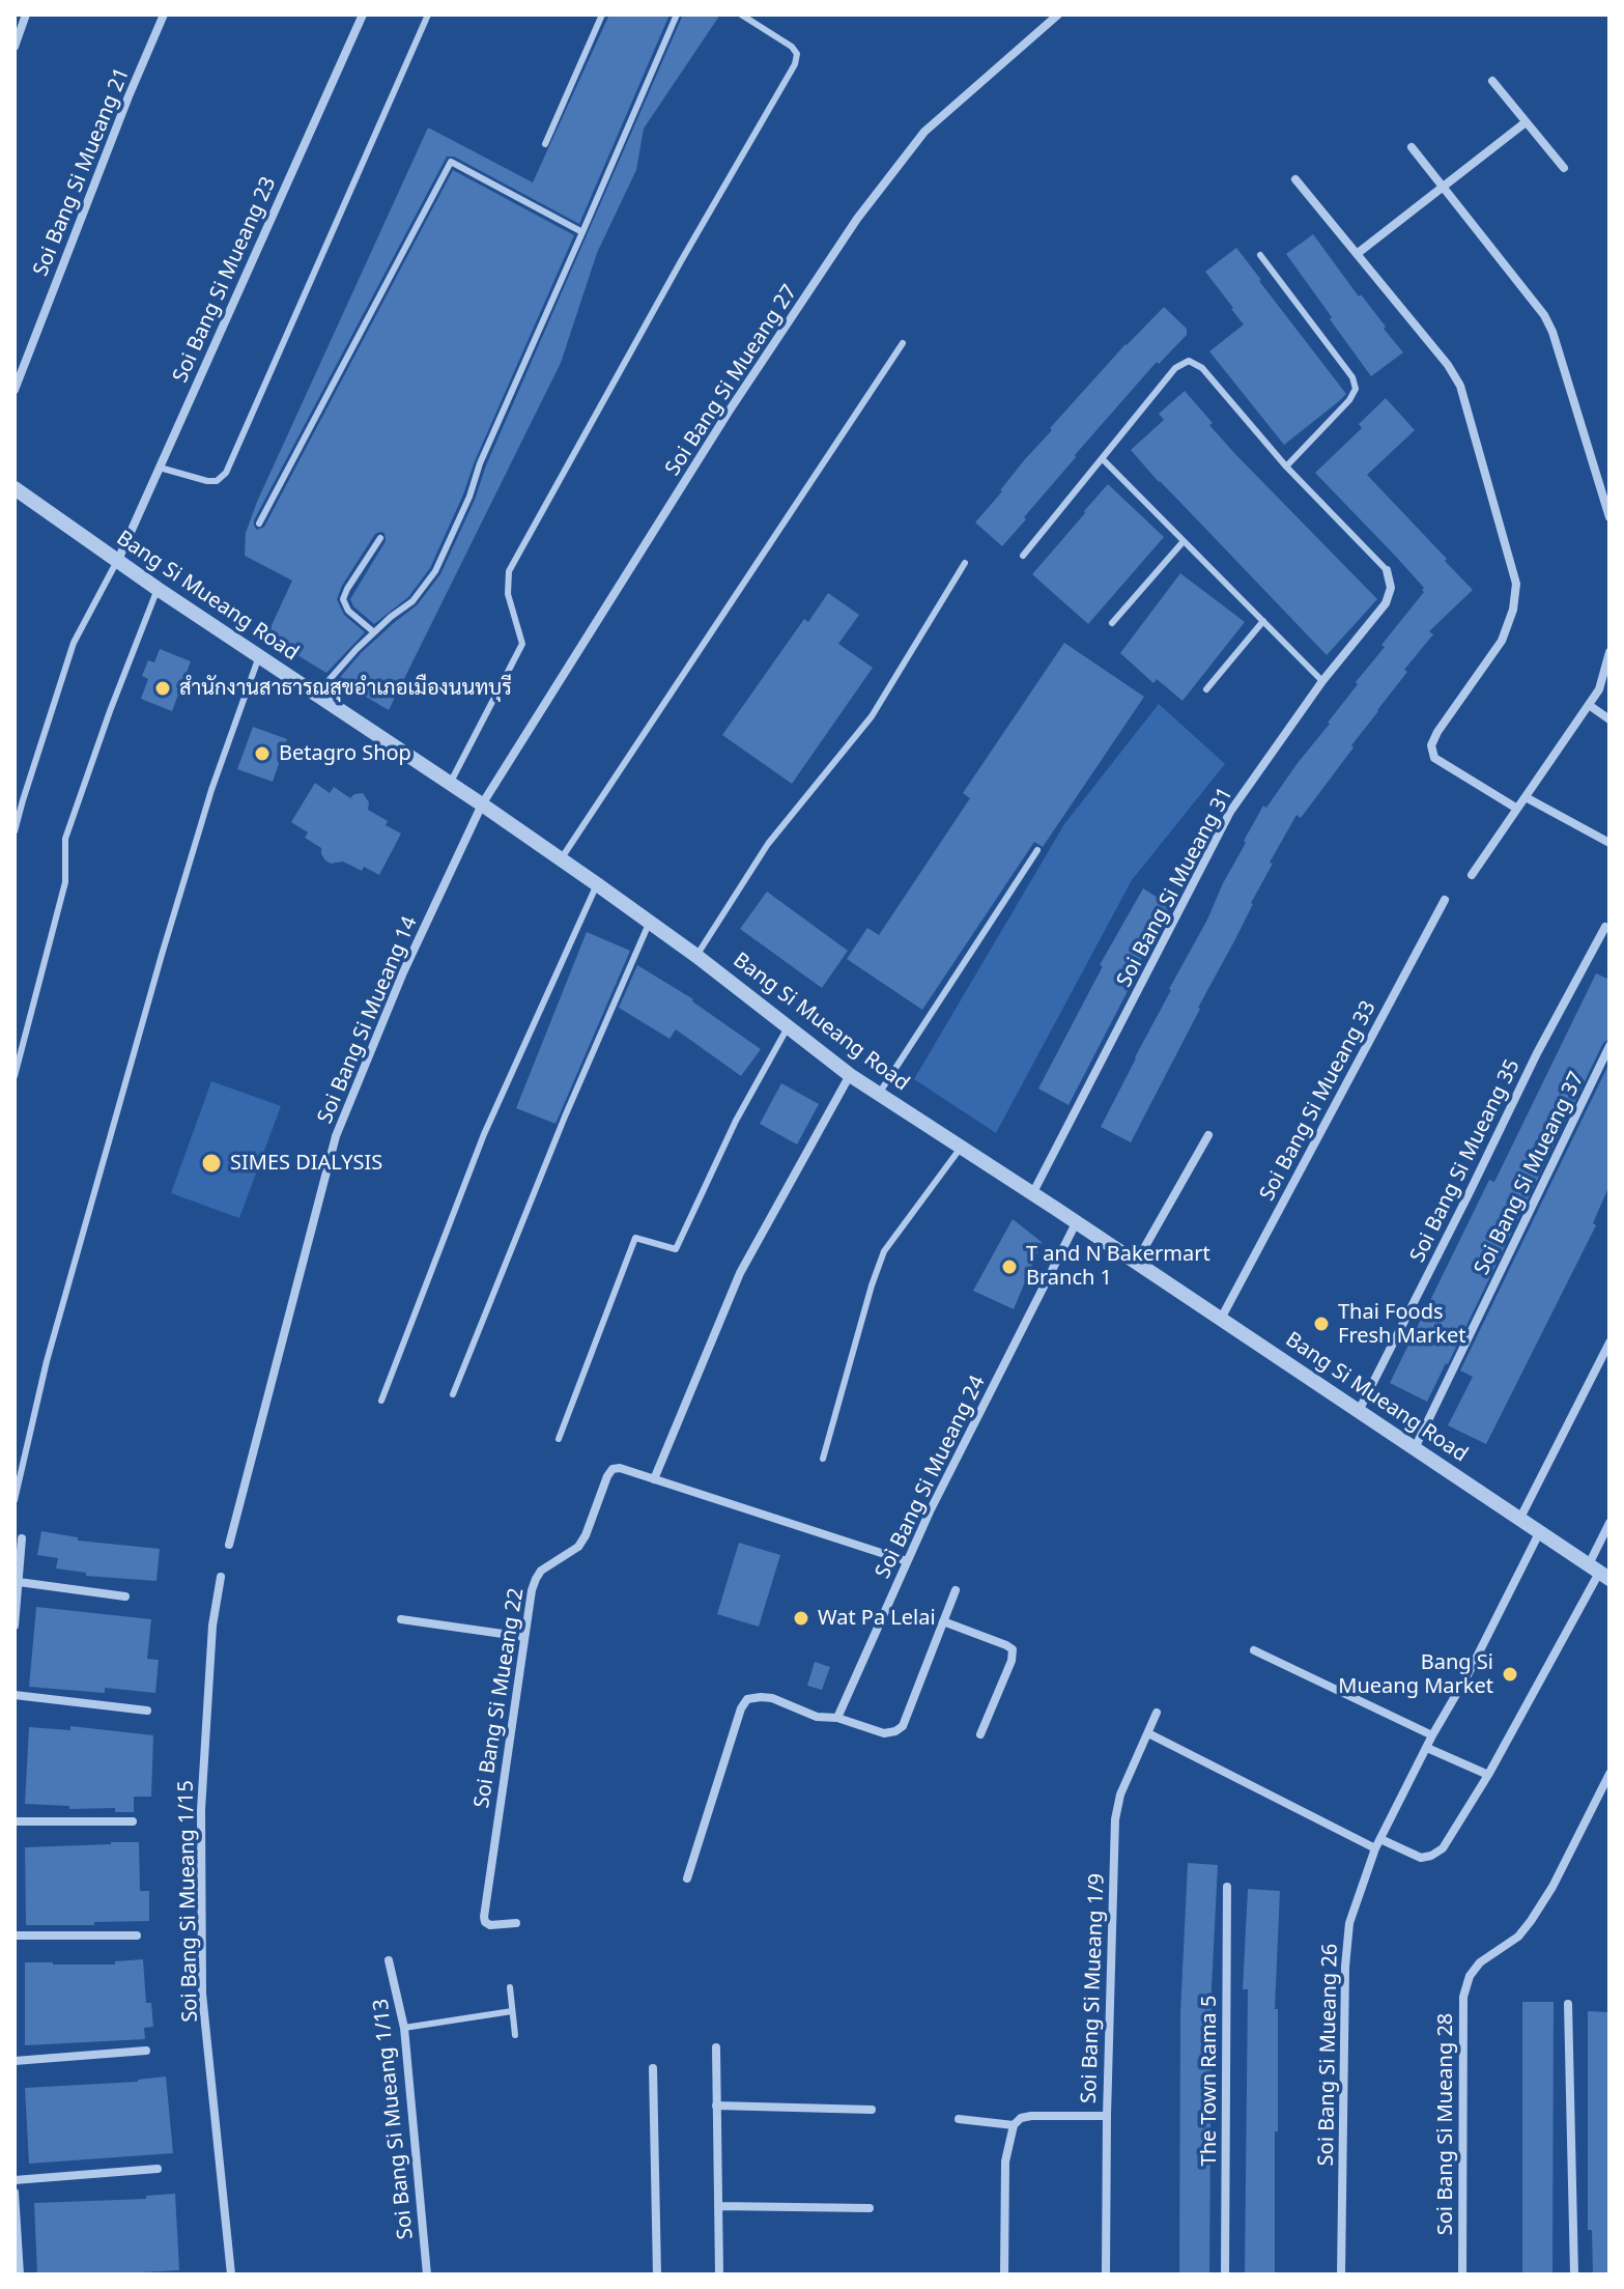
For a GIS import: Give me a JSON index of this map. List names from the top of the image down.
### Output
{
  "streets": {
    "street": [
      "Soi Bang Si Mueang 21",
      "Soi Bang Si Mueang 23",
      "Soi Bang Si Mueang 27",
      "Bang Si Mueang Road",
      "Soi Bang Si Mueang 31",
      "Soi Bang Si Mueang 14",
      "Soi Bang Si Mueang 33",
      "Soi Bang Si Mueang 35",
      "Soi Bang Si Mueang 37",
      "Soi Bang Si Mueang 24",
      "Soi Bang Si Mueang 22",
      "Soi Bang Si Mueang 1/15",
      "Soi Bang Si Mueang 1/9",
      "Soi Bang Si Mueang 26",
      "The Town Rama 5",
      "Soi Bang Si Mueang 1/13",
      "Soi Bang Si Mueang 28"
    ]
  },
  "crossings": [
    ["Soi Bang Si Mueang 23", "Bang Si Mueang Road"],
    ["Soi Bang Si Mueang 27", "Bang Si Mueang Road"],
    ["Soi Bang Si Mueang 27", "Soi Bang Si Mueang 14"],
    ["Bang Si Mueang Road", "Soi Bang Si Mueang 31"],
    ["Bang Si Mueang Road", "Soi Bang Si Mueang 14"],
    ["Bang Si Mueang Road", "Soi Bang Si Mueang 33"],
    ["Bang Si Mueang Road", "Soi Bang Si Mueang 35"],
    ["Bang Si Mueang Road", "Soi Bang Si Mueang 37"],
    ["Bang Si Mueang Road", "Soi Bang Si Mueang 24"],
    ["Bang Si Mueang Road", "Soi Bang Si Mueang 26"],
    ["Soi Bang Si Mueang 24", "Soi Bang Si Mueang 22"]
  ],
  "places": [
    "สำนักงานสาธารณสุขอำเภอเมืองนนทบุรี",
    "Betagro Shop",
    "SIMES DIALYSIS",
    "T and N Bakermart Branch 1",
    "Thai Foods Fresh Market",
    "Wat Pa Lelai",
    "Bang Si Mueang Market"
  ]
}
